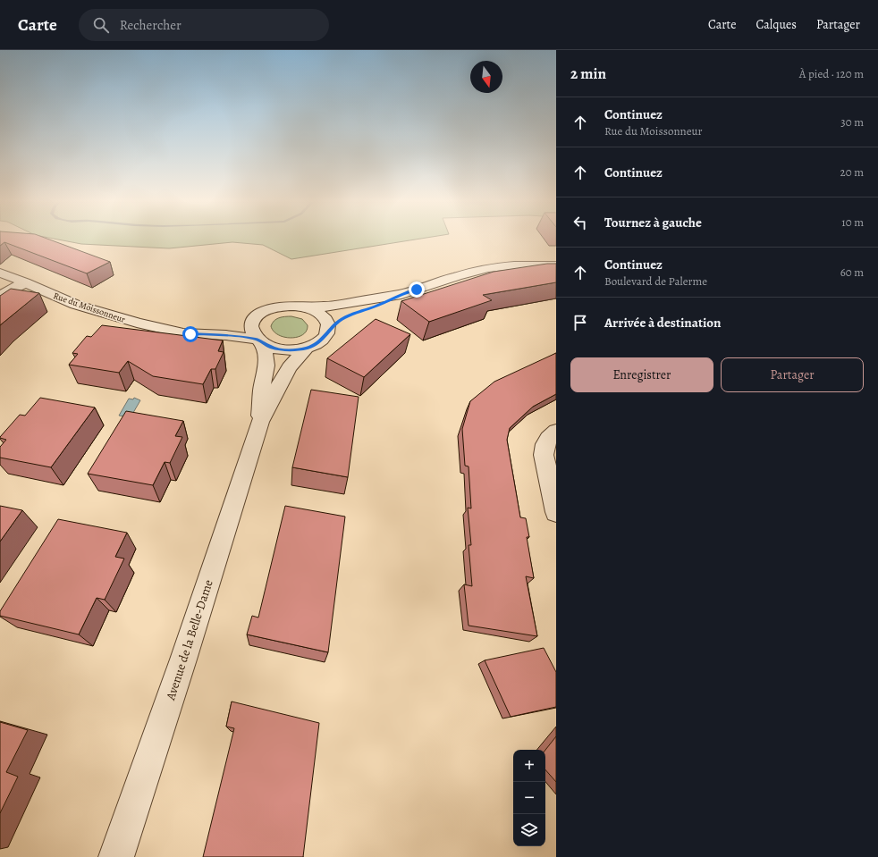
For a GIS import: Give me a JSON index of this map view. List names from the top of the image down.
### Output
{
  "streets": {
    "street": ["Rue du Moissonneur", "Avenue de la Belle-Dame"]
  },
  "crossings": [
    ["Rue du Moissonneur", "Avenue de la Belle-Dame"]
  ],
  "north": "bottom",
  "page": {
    "header": "Carte",
    "search": "Rechercher",
    "nav": ["Carte", "Calques", "Partager"],
    "heading": ["2 min", "À pied · 120 m"],
    "list": [
      ["Continuez", "Rue du Moissonneur", "30 m"],
      ["Continuez", "20 m"],
      ["Tournez à gauche", "10 m"],
      ["Continuez", "Boulevard de Palerme", "60 m"],
      "Arrivée à destination"
    ],
    "buttons": ["Enregistrer", "Partager"],
    "map_buttons": ["+", "−"]
  }
}
